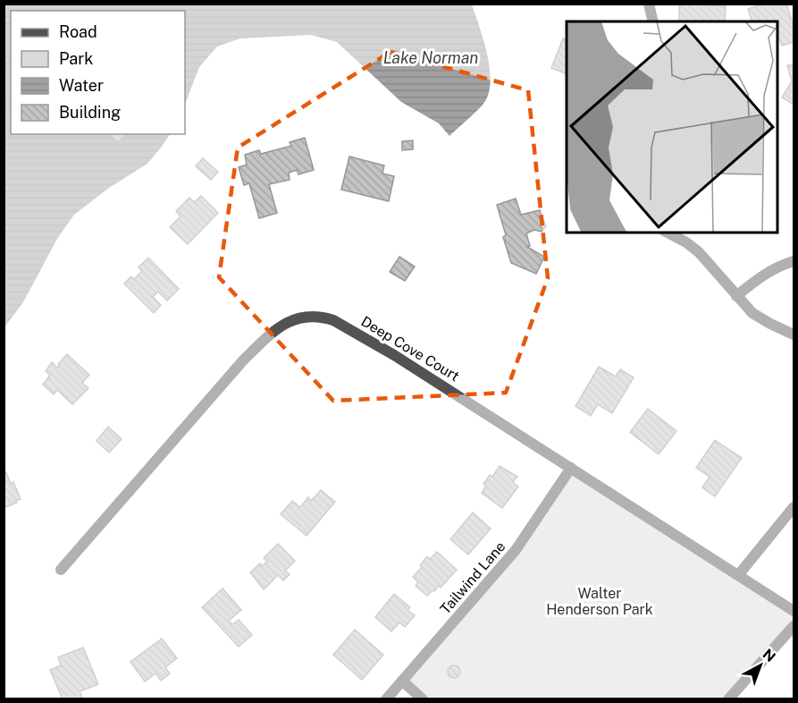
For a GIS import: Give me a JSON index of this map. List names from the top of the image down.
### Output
{
  "streets": {
    "street": ["Deep Cove Court", "Tailwind Lane"]
  },
  "crossings": [
    ["Deep Cove Court", "Tailwind Lane"]
  ],
  "water": ["Lake Norman"],
  "parks": ["Walter Henderson Park"],
  "legend": [
    "Road",
    "Park",
    "Water",
    "Building"
  ],
  "north": "top right"
}
